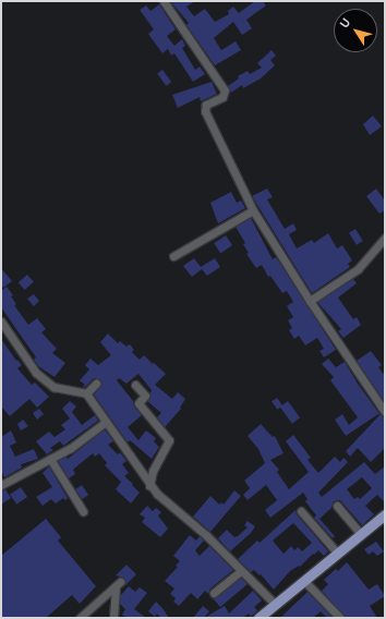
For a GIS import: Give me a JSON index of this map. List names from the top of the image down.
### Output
{
  "north": "top left"
}
